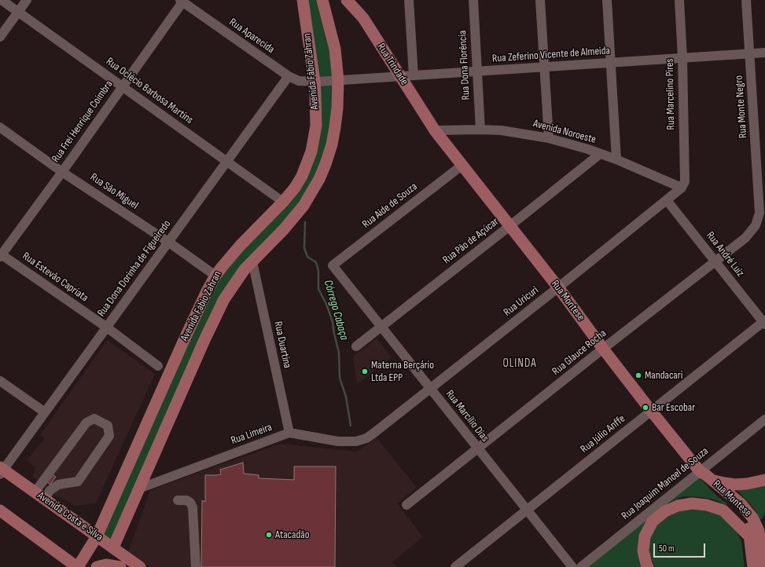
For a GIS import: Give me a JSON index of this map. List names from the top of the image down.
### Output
{
  "streets": {
    "main road": [
      "Rua Trindade",
      "Avenida Fábio Zahran",
      "Rua Montese",
      "Avenida Costa e Silva"
    ],
    "street": [
      "Rua Aparecida",
      "Rua Zeferino Vicente de Almeida",
      "Rua Dona Florência",
      "Rua Oclécio Barbosa Martins",
      "Rua Marcelino Pires",
      "Rua Monte Negro",
      "Rua Frei Henrique Coimbra",
      "Avenida Noroeste",
      "Rua São Miguel",
      "Rua Aide de Souza",
      "Rua Pão de Açúcar",
      "Rua André Luiz",
      "Rua Dona Dorinha de Figueiredo",
      "Rua Estevão Capriata",
      "Rua Uricuri",
      "Rua Duartina",
      "Rua Glauce Rocha",
      "Rua Marcílio Dias",
      "Rua Limeira",
      "Rua Júlio Anffe",
      "Rua Joaquim Manoel de Souza"
    ]
  },
  "crossings": [
    ["Rua Aparecida", "Rua Zeferino Vicente de Almeida"],
    ["Rua Aparecida", "Avenida Fábio Zahran"],
    ["Rua Aparecida", "Rua Frei Henrique Coimbra"],
    ["Rua Aparecida", "Rua Dona Dorinha de Figueiredo"],
    ["Rua Zeferino Vicente de Almeida", "Rua Trindade"],
    ["Rua Zeferino Vicente de Almeida", "Rua Dona Florência"],
    ["Rua Zeferino Vicente de Almeida", "Avenida Fábio Zahran"],
    ["Rua Zeferino Vicente de Almeida", "Rua Marcelino Pires"],
    ["Rua Zeferino Vicente de Almeida", "Rua Monte Negro"],
    ["Rua Trindade", "Avenida Noroeste"],
    ["Rua Trindade", "Rua Montese"],
    ["Rua Dona Florência", "Avenida Noroeste"],
    ["Avenida Fábio Zahran", "Rua Oclécio Barbosa Martins"],
    ["Avenida Fábio Zahran", "Rua São Miguel"],
    ["Avenida Fábio Zahran", "Rua Duartina"],
    ["Avenida Fábio Zahran", "Rua Limeira"],
    ["Avenida Fábio Zahran", "Avenida Costa e Silva"],
    ["Rua Oclécio Barbosa Martins", "Rua Frei Henrique Coimbra"],
    ["Rua Oclécio Barbosa Martins", "Rua Dona Dorinha de Figueiredo"],
    ["Rua Marcelino Pires", "Avenida Noroeste"],
    ["Rua Marcelino Pires", "Rua Uricuri"],
    ["Rua Monte Negro", "Rua Glauce Rocha"],
    ["Rua Frei Henrique Coimbra", "Rua São Miguel"],
    ["Rua Frei Henrique Coimbra", "Rua Estevão Capriata"],
    ["Avenida Noroeste", "Rua Pão de Açúcar"],
    ["Avenida Noroeste", "Rua Montese"],
    ["Avenida Noroeste", "Rua Uricuri"],
    ["Rua São Miguel", "Rua Dona Dorinha de Figueiredo"],
    ["Rua Aide de Souza", "Rua Montese"],
    ["Rua Aide de Souza", "Rua Marcílio Dias"],
    ["Rua Pão de Açúcar", "Rua Montese"],
    ["Rua Pão de Açúcar", "Rua Marcílio Dias"],
    ["Rua André Luiz", "Rua Uricuri"],
    ["Rua André Luiz", "Rua Glauce Rocha"],
    ["Rua André Luiz", "Rua Júlio Anffe"],
    ["Rua Dona Dorinha de Figueiredo", "Rua Estevão Capriata"],
    ["Rua Dona Dorinha de Figueiredo", "Avenida Costa e Silva"],
    ["Rua Montese", "Rua Uricuri"],
    ["Rua Montese", "Rua Glauce Rocha"],
    ["Rua Montese", "Rua Júlio Anffe"],
    ["Rua Montese", "Rua Joaquim Manoel de Souza"],
    ["Rua Uricuri", "Rua Marcílio Dias"],
    ["Rua Uricuri", "Rua Limeira"],
    ["Rua Duartina", "Rua Limeira"],
    ["Rua Glauce Rocha", "Rua Marcílio Dias"],
    ["Rua Marcílio Dias", "Rua Júlio Anffe"]
  ],
  "districts": ["OLINDA"],
  "water": ["Córrego Cabaça"],
  "places": [
    "Materna Berçário Ltda EPP",
    "Mandacari",
    "Bar Escobar",
    "Atacadão"
  ],
  "scale_bar": "50 m"
}
